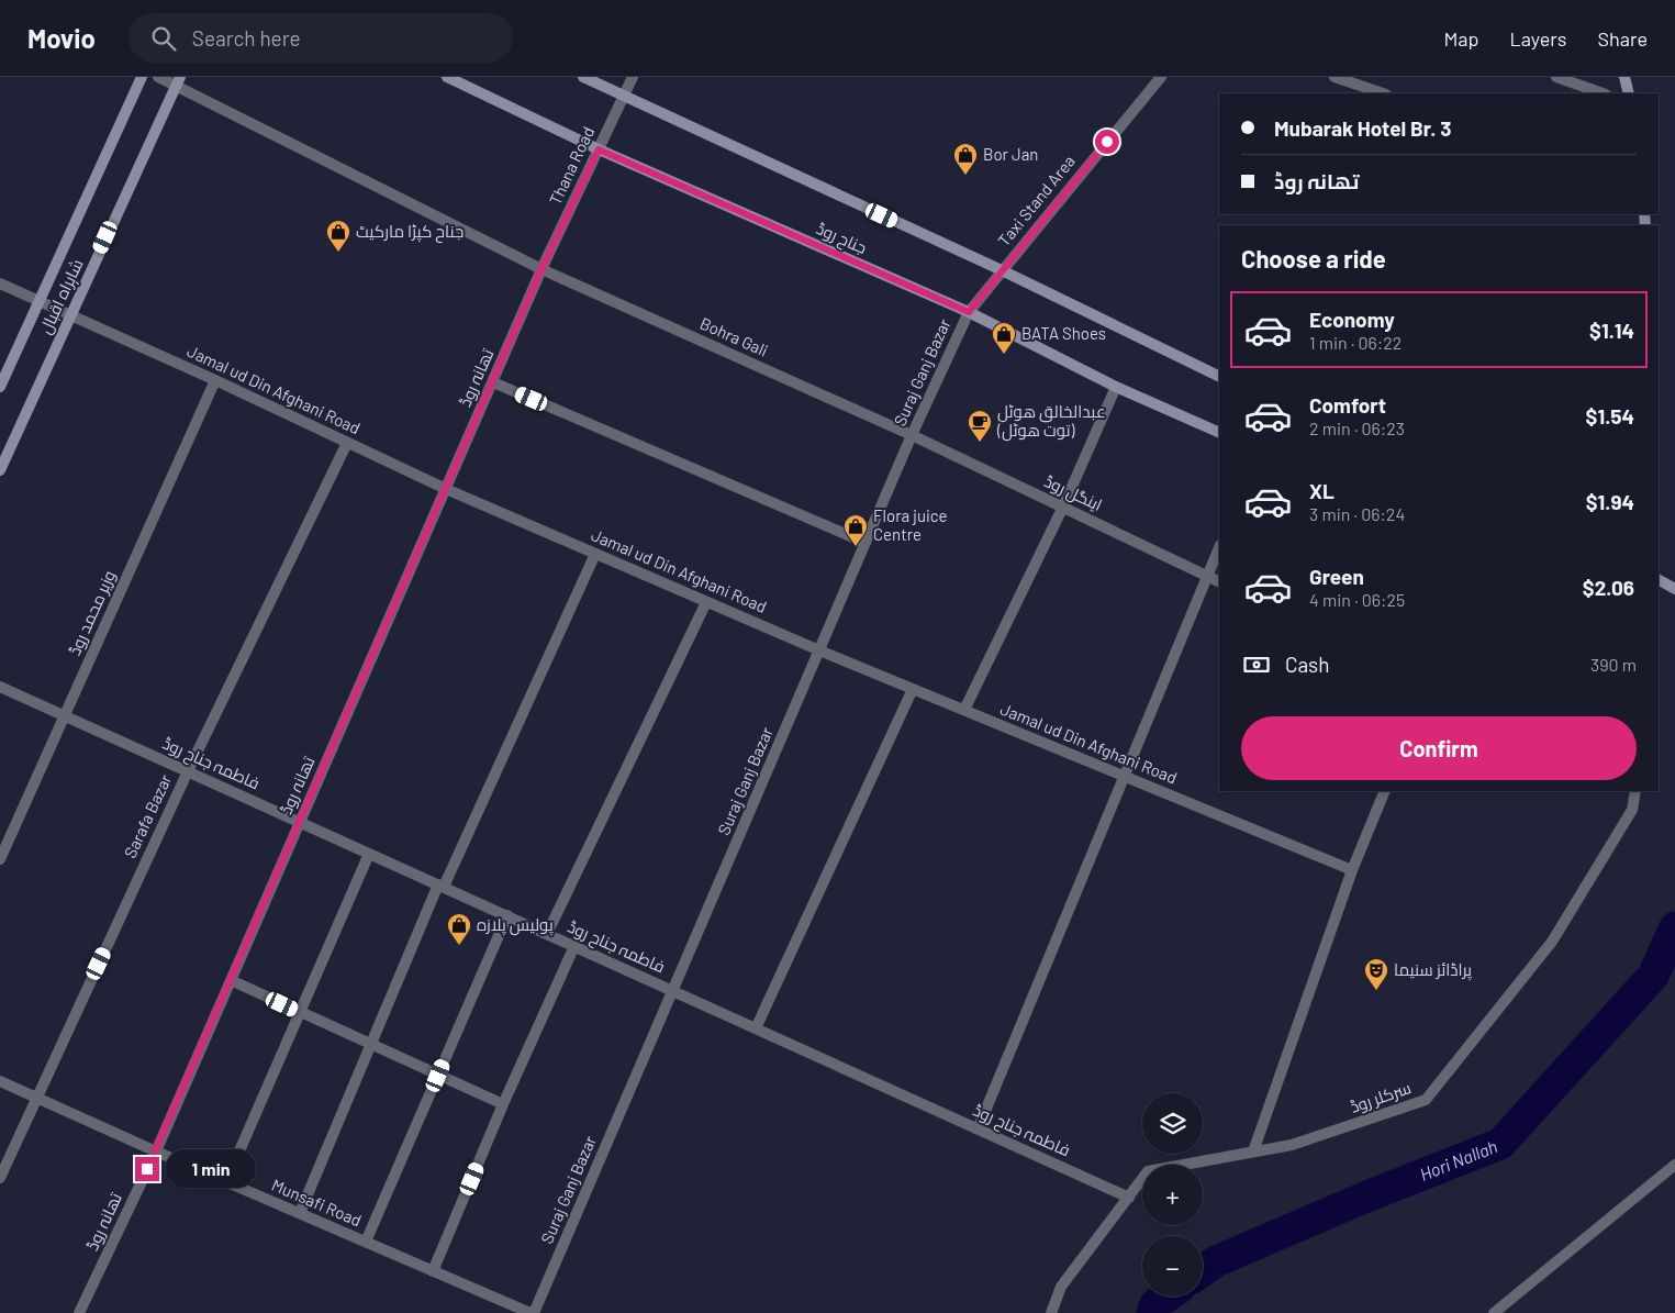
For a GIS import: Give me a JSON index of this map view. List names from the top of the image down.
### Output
{
  "streets": {
    "main road": ["جناح روڈ", "شاہراہ اقبال"],
    "street": [
      "Thana Road",
      "Taxi Stand Area",
      "Bohra Gali",
      "Suraj Ganj Bazar",
      "تھانہ روڈ",
      "Jamal ud Din Afghani Road",
      "اینگل روڈ",
      "وزیر محمد روڈ",
      "فاطمہ جناح روڈ",
      "Sarafa Bazar",
      "سرکلر روڈ",
      "Munsafi Road"
    ]
  },
  "crossings": [
    ["Thana Road", "جناح روڈ"],
    ["Thana Road", "Bohra Gali"],
    ["Thana Road", "تھانہ روڈ"],
    ["Taxi Stand Area", "Suraj Ganj Bazar"],
    ["جناح روڈ", "Suraj Ganj Bazar"],
    ["شاہراہ اقبال", "Bohra Gali"],
    ["شاہراہ اقبال", "Jamal ud Din Afghani Road"],
    ["Bohra Gali", "Suraj Ganj Bazar"],
    ["Bohra Gali", "تھانہ روڈ"],
    ["Bohra Gali", "اینگل روڈ"],
    ["Suraj Ganj Bazar", "Jamal ud Din Afghani Road"],
    ["Suraj Ganj Bazar", "اینگل روڈ"],
    ["Suraj Ganj Bazar", "فاطمہ جناح روڈ"],
    ["Suraj Ganj Bazar", "Munsafi Road"],
    ["تھانہ روڈ", "Jamal ud Din Afghani Road"],
    ["تھانہ روڈ", "فاطمہ جناح روڈ"],
    ["تھانہ روڈ", "Munsafi Road"],
    ["Jamal ud Din Afghani Road", "وزیر محمد روڈ"],
    ["Jamal ud Din Afghani Road", "Sarafa Bazar"],
    ["وزیر محمد روڈ", "فاطمہ جناح روڈ"],
    ["فاطمہ جناح روڈ", "Sarafa Bazar"],
    ["فاطمہ جناح روڈ", "سرکلر روڈ"],
    ["Sarafa Bazar", "Munsafi Road"]
  ],
  "water": ["Hori Nallah"],
  "places": {
    "shop": [
      "Bor Jan",
      "جناح کپڑا مارکیٹ",
      "BATA Shoes",
      "Flora juice Centre",
      "پولیس پلازہ"
    ],
    "cafe": ["عبدالخالق ھوٹل (توت ھوٹل)"],
    "theatre": ["پراڈائز سنیما"]
  },
  "page": {
    "header": "Movio",
    "search": "Search here",
    "nav": ["Map", "Layers", "Share"],
    "banner": ["Mubarak Hotel Br. 3", "تھانہ روڈ"],
    "heading": "Choose a ride",
    "list": [
      {
        "name": "Economy",
        "note": "1 min · 06:22",
        "value": "$1.14"
      },
      {
        "name": "Comfort",
        "note": "2 min · 06:23",
        "value": "$1.54"
      },
      {
        "name": "XL",
        "note": "3 min · 06:24",
        "value": "$1.94"
      },
      {
        "name": "Green",
        "note": "4 min · 06:25",
        "value": "$2.06"
      }
    ],
    "pay": ["Cash", "390 m"],
    "buttons": "Confirm",
    "map_buttons": ["+", "−"],
    "bubble": "1 min"
  }
}
